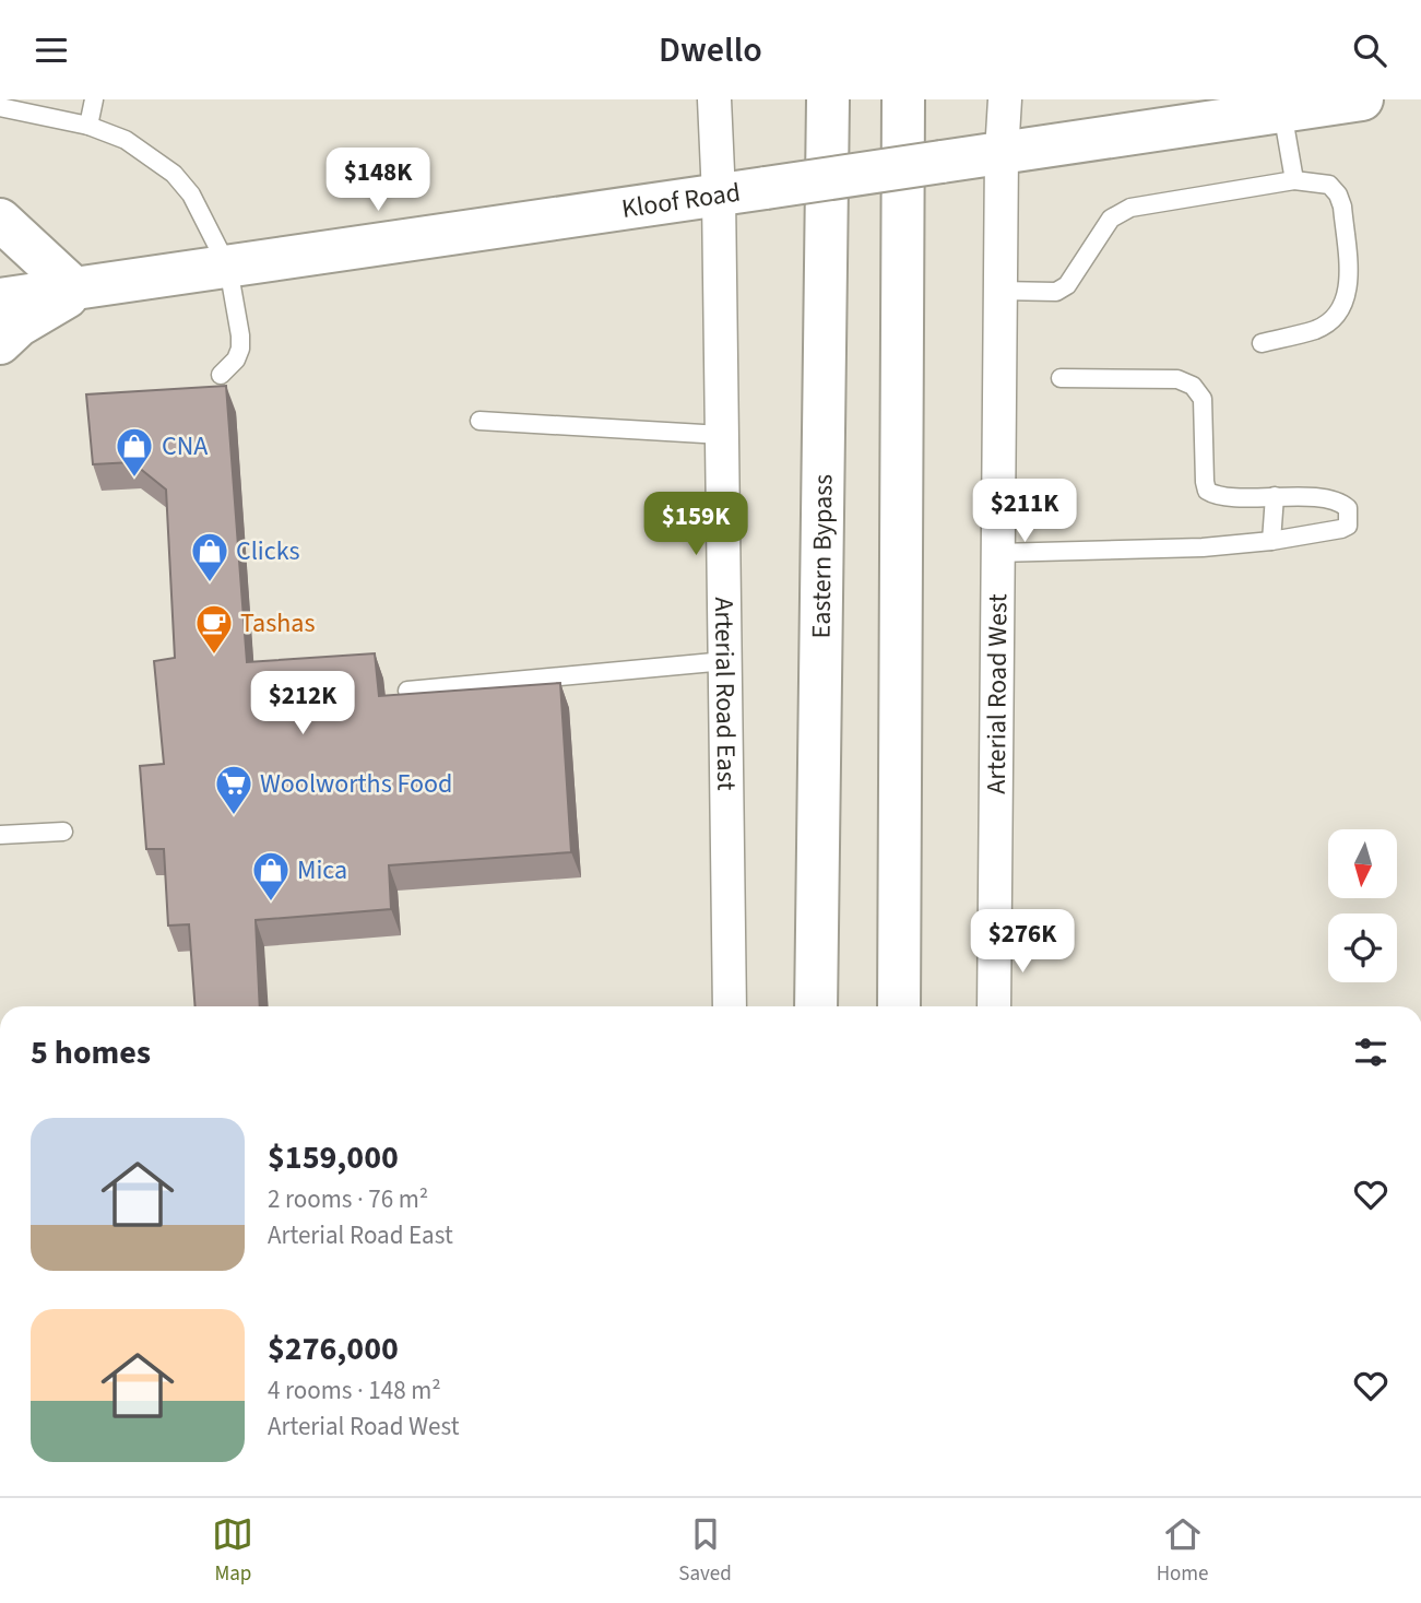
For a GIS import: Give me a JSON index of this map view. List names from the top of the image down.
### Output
{
  "streets": {
    "main road": ["Kloof Road", "Eastern Bypass"],
    "street": ["Arterial Road East", "Arterial Road West"]
  },
  "crossings": [
    ["Kloof Road", "Arterial Road East"],
    ["Kloof Road", "Arterial Road West"]
  ],
  "places": {
    "shop": ["CNA", "Clicks", "Mica"],
    "cafe": ["Tashas"],
    "supermarket": ["Woolworths Food"]
  },
  "north": "bottom",
  "page": {
    "header": "Dwello",
    "price": [
      "$148K",
      "$211K",
      "$159K",
      "$212K",
      "$276K"
    ],
    "heading": "5 homes",
    "list": [
      {
        "name": "$159,000",
        "note": "2 rooms · 76 m² · Arterial Road East"
      },
      {
        "name": "$276,000",
        "note": "4 rooms · 148 m² · Arterial Road West"
      }
    ],
    "tabs": ["Map", "Saved", "Home"]
  }
}
